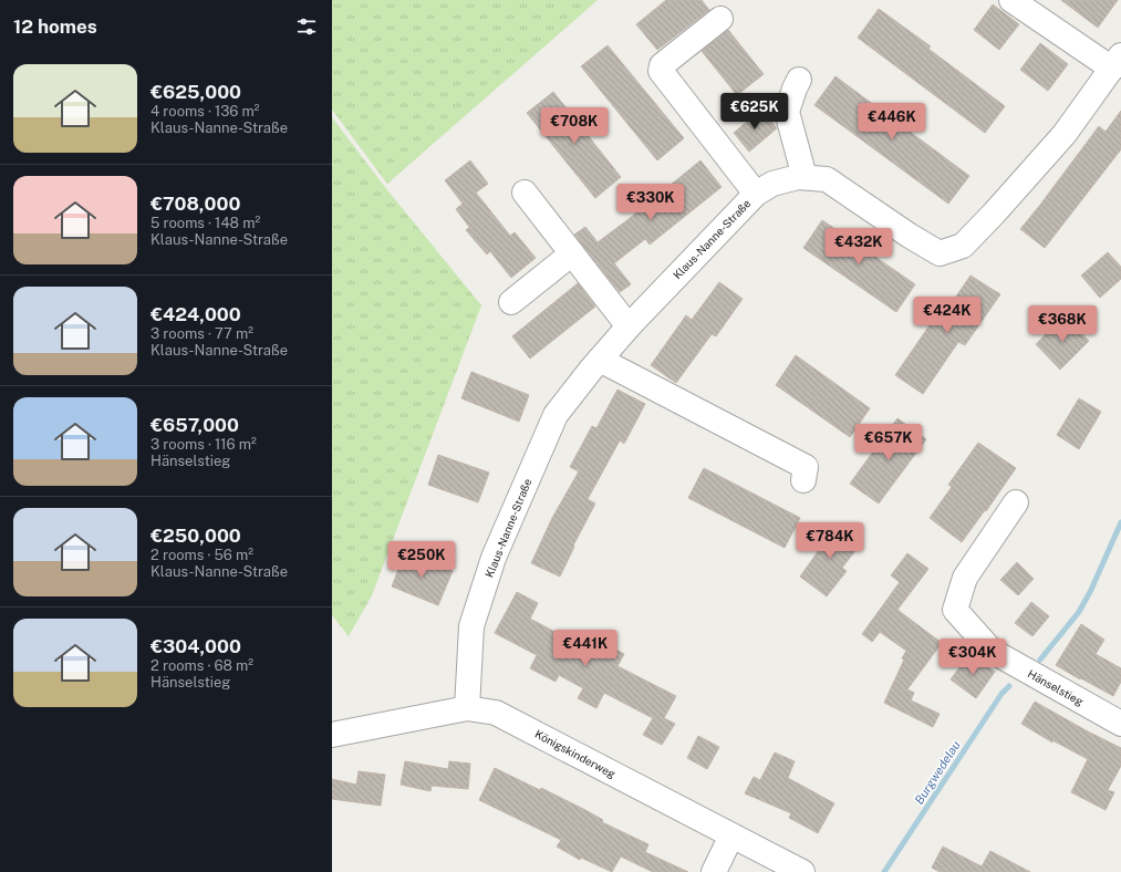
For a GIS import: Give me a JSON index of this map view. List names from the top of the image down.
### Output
{
  "streets": {
    "street": ["Klaus-Nanne-Straße", "Hänselstieg", "Königskinderweg"]
  },
  "crossings": [
    ["Klaus-Nanne-Straße", "Königskinderweg"]
  ],
  "water": ["Burgwedelau"],
  "page": {
    "heading": "12 homes",
    "list": [
      {
        "name": "€625,000",
        "note": "4 rooms · 136 m² · Klaus-Nanne-Straße"
      },
      {
        "name": "€708,000",
        "note": "5 rooms · 148 m² · Klaus-Nanne-Straße"
      },
      {
        "name": "€424,000",
        "note": "3 rooms · 77 m² · Klaus-Nanne-Straße"
      },
      {
        "name": "€657,000",
        "note": "3 rooms · 116 m² · Hänselstieg"
      },
      {
        "name": "€250,000",
        "note": "2 rooms · 56 m² · Klaus-Nanne-Straße"
      },
      {
        "name": "€304,000",
        "note": "2 rooms · 68 m² · Hänselstieg"
      }
    ],
    "price": [
      "€625K",
      "€446K",
      "€708K",
      "€330K",
      "€432K",
      "€424K",
      "€368K",
      "€657K",
      "€784K",
      "€250K",
      "€441K",
      "€304K"
    ]
  }
}
